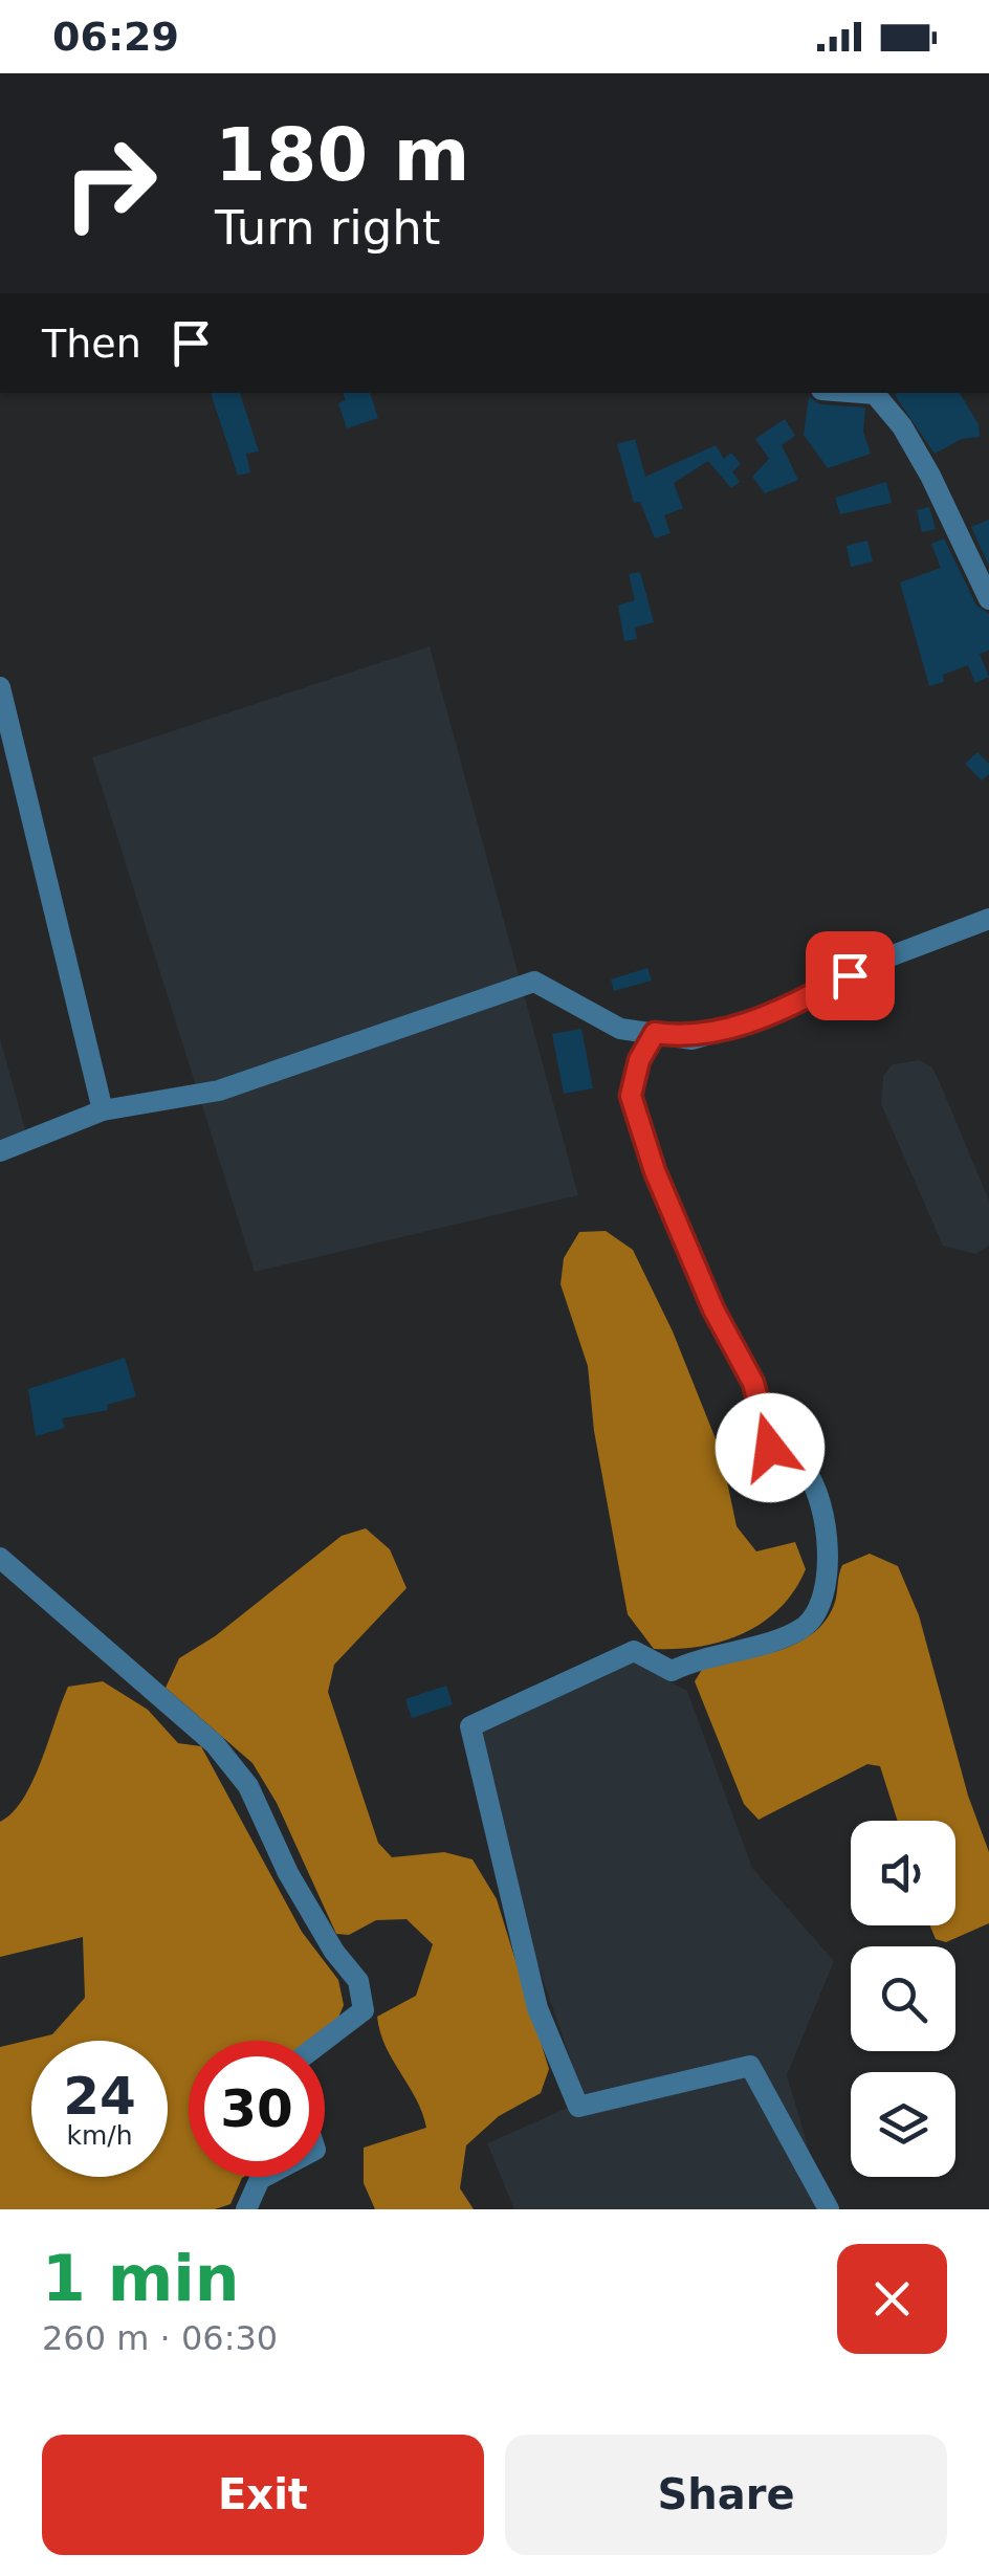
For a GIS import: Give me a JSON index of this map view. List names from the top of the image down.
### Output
{
  "page": {
    "status": "06:29",
    "turn": ["180 m", "Turn right"],
    "then": "Then",
    "speed": "24 km/h",
    "limit": "30",
    "heading": ["1 min", "260 m · 06:30"],
    "buttons": ["Exit", "Share"]
  }
}
